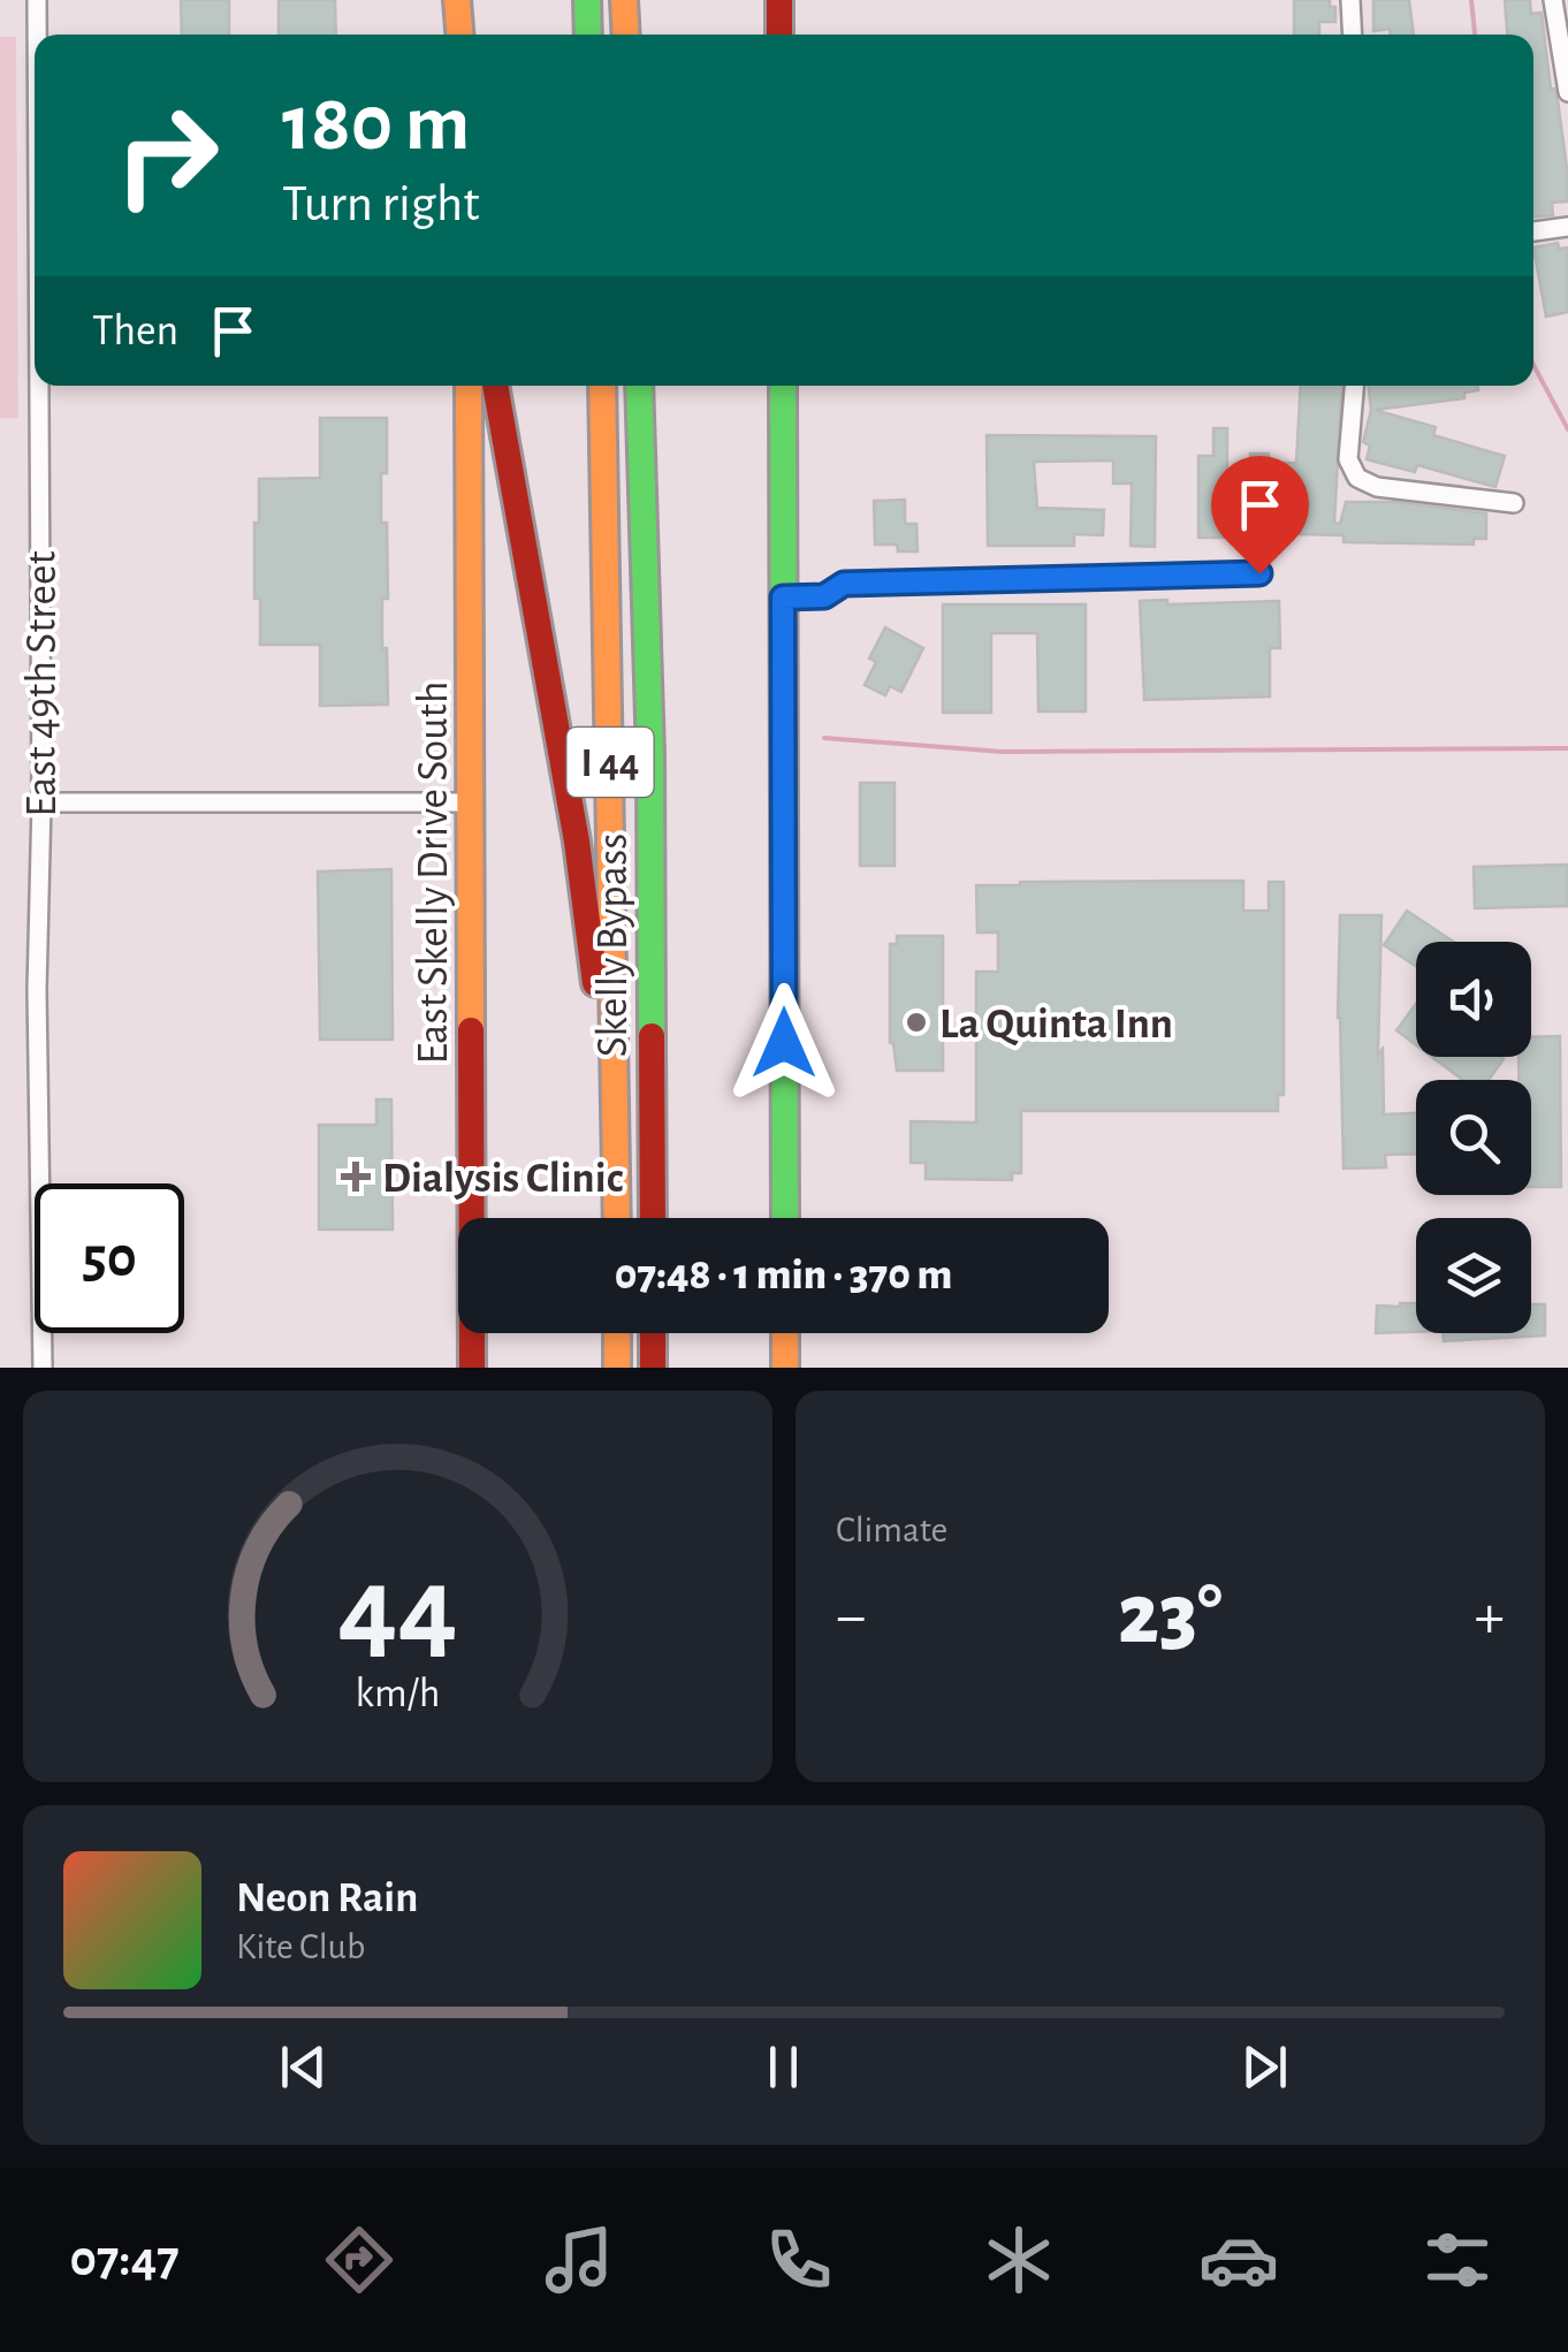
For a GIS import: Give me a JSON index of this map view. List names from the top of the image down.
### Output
{
  "streets": {
    "main road": ["I 44", "East Skelly Drive South", "Skelly Bypass"],
    "street": ["East 49th Street"]
  },
  "places": {
    "other": ["La Quinta Inn"],
    "health": ["Dialysis Clinic"]
  },
  "page": {
    "turn": ["180 m", "Turn right"],
    "then": "Then",
    "limit": "50",
    "trip": "07:48 · 1 min · 370 m",
    "tile": "Climate",
    "heat": ["−", "23°", "+"],
    "song": ["Neon Rain", "Kite Club"],
    "tabs": "07:47",
    "gauge": ["44", "km/h"]
  }
}
